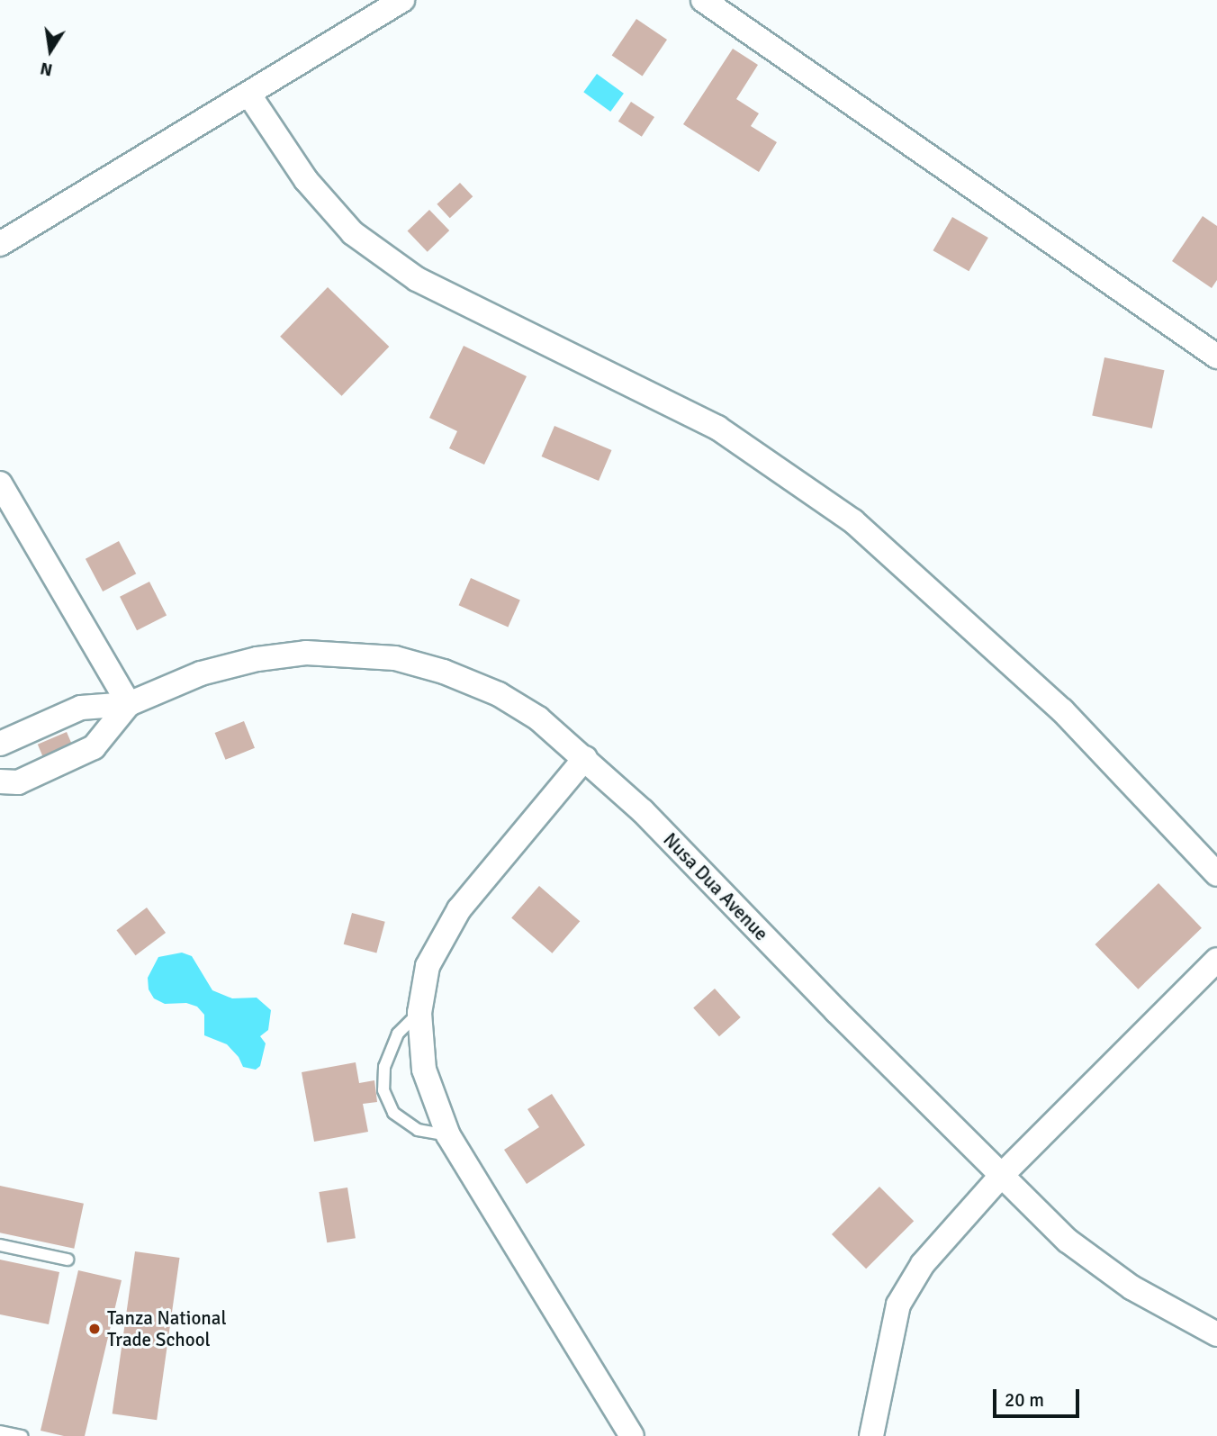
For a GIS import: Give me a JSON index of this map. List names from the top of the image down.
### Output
{
  "streets": {
    "street": ["Nusa Dua Avenue"]
  },
  "places": ["Tanza National Trade School"],
  "scale_bar": "20 m",
  "north": "bottom"
}
